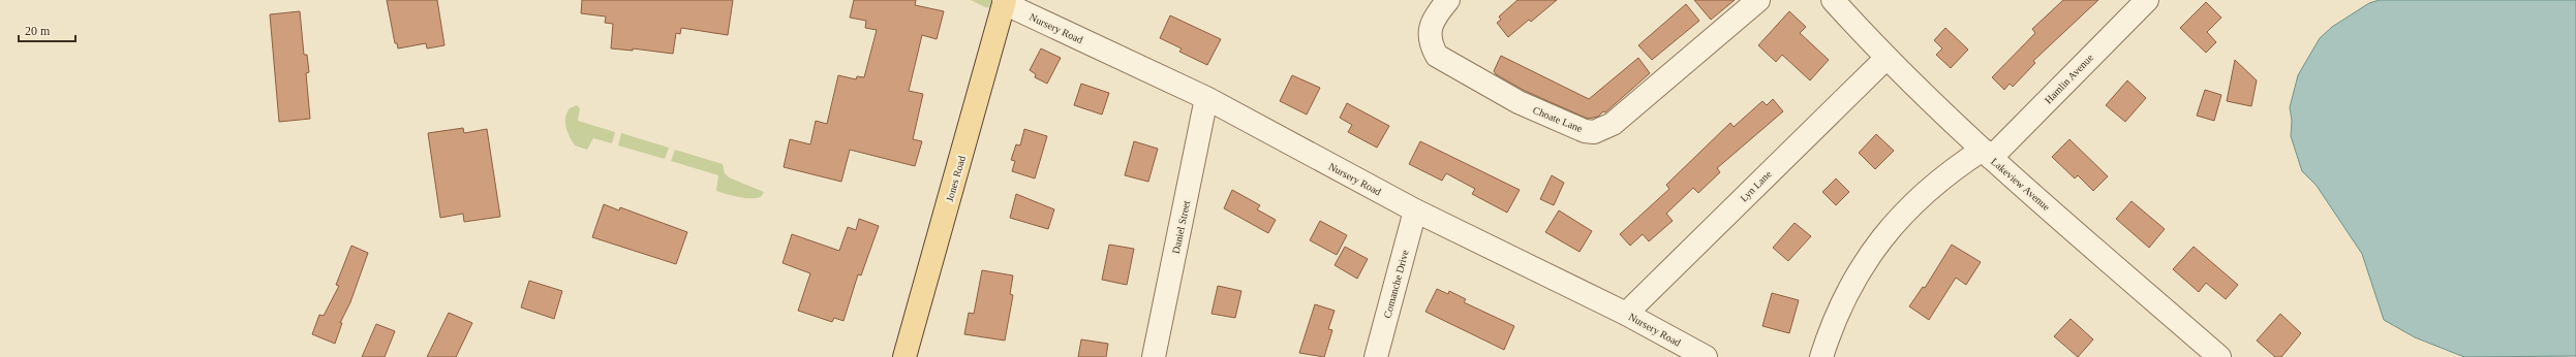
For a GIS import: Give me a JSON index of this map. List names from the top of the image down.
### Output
{
  "streets": {
    "main road": ["Jones Road"],
    "street": [
      "Nursery Road",
      "Hamlin Avenue",
      "Choate Lane",
      "Lakeview Avenue",
      "Lyn Lane",
      "Daniel Street",
      "Comanche Drive"
    ]
  },
  "crossings": [
    ["Nursery Road", "Jones Road"],
    ["Nursery Road", "Lyn Lane"],
    ["Nursery Road", "Daniel Street"],
    ["Nursery Road", "Comanche Drive"],
    ["Hamlin Avenue", "Lakeview Avenue"],
    ["Lakeview Avenue", "Lyn Lane"]
  ],
  "scale_bar": "20 m"
}
